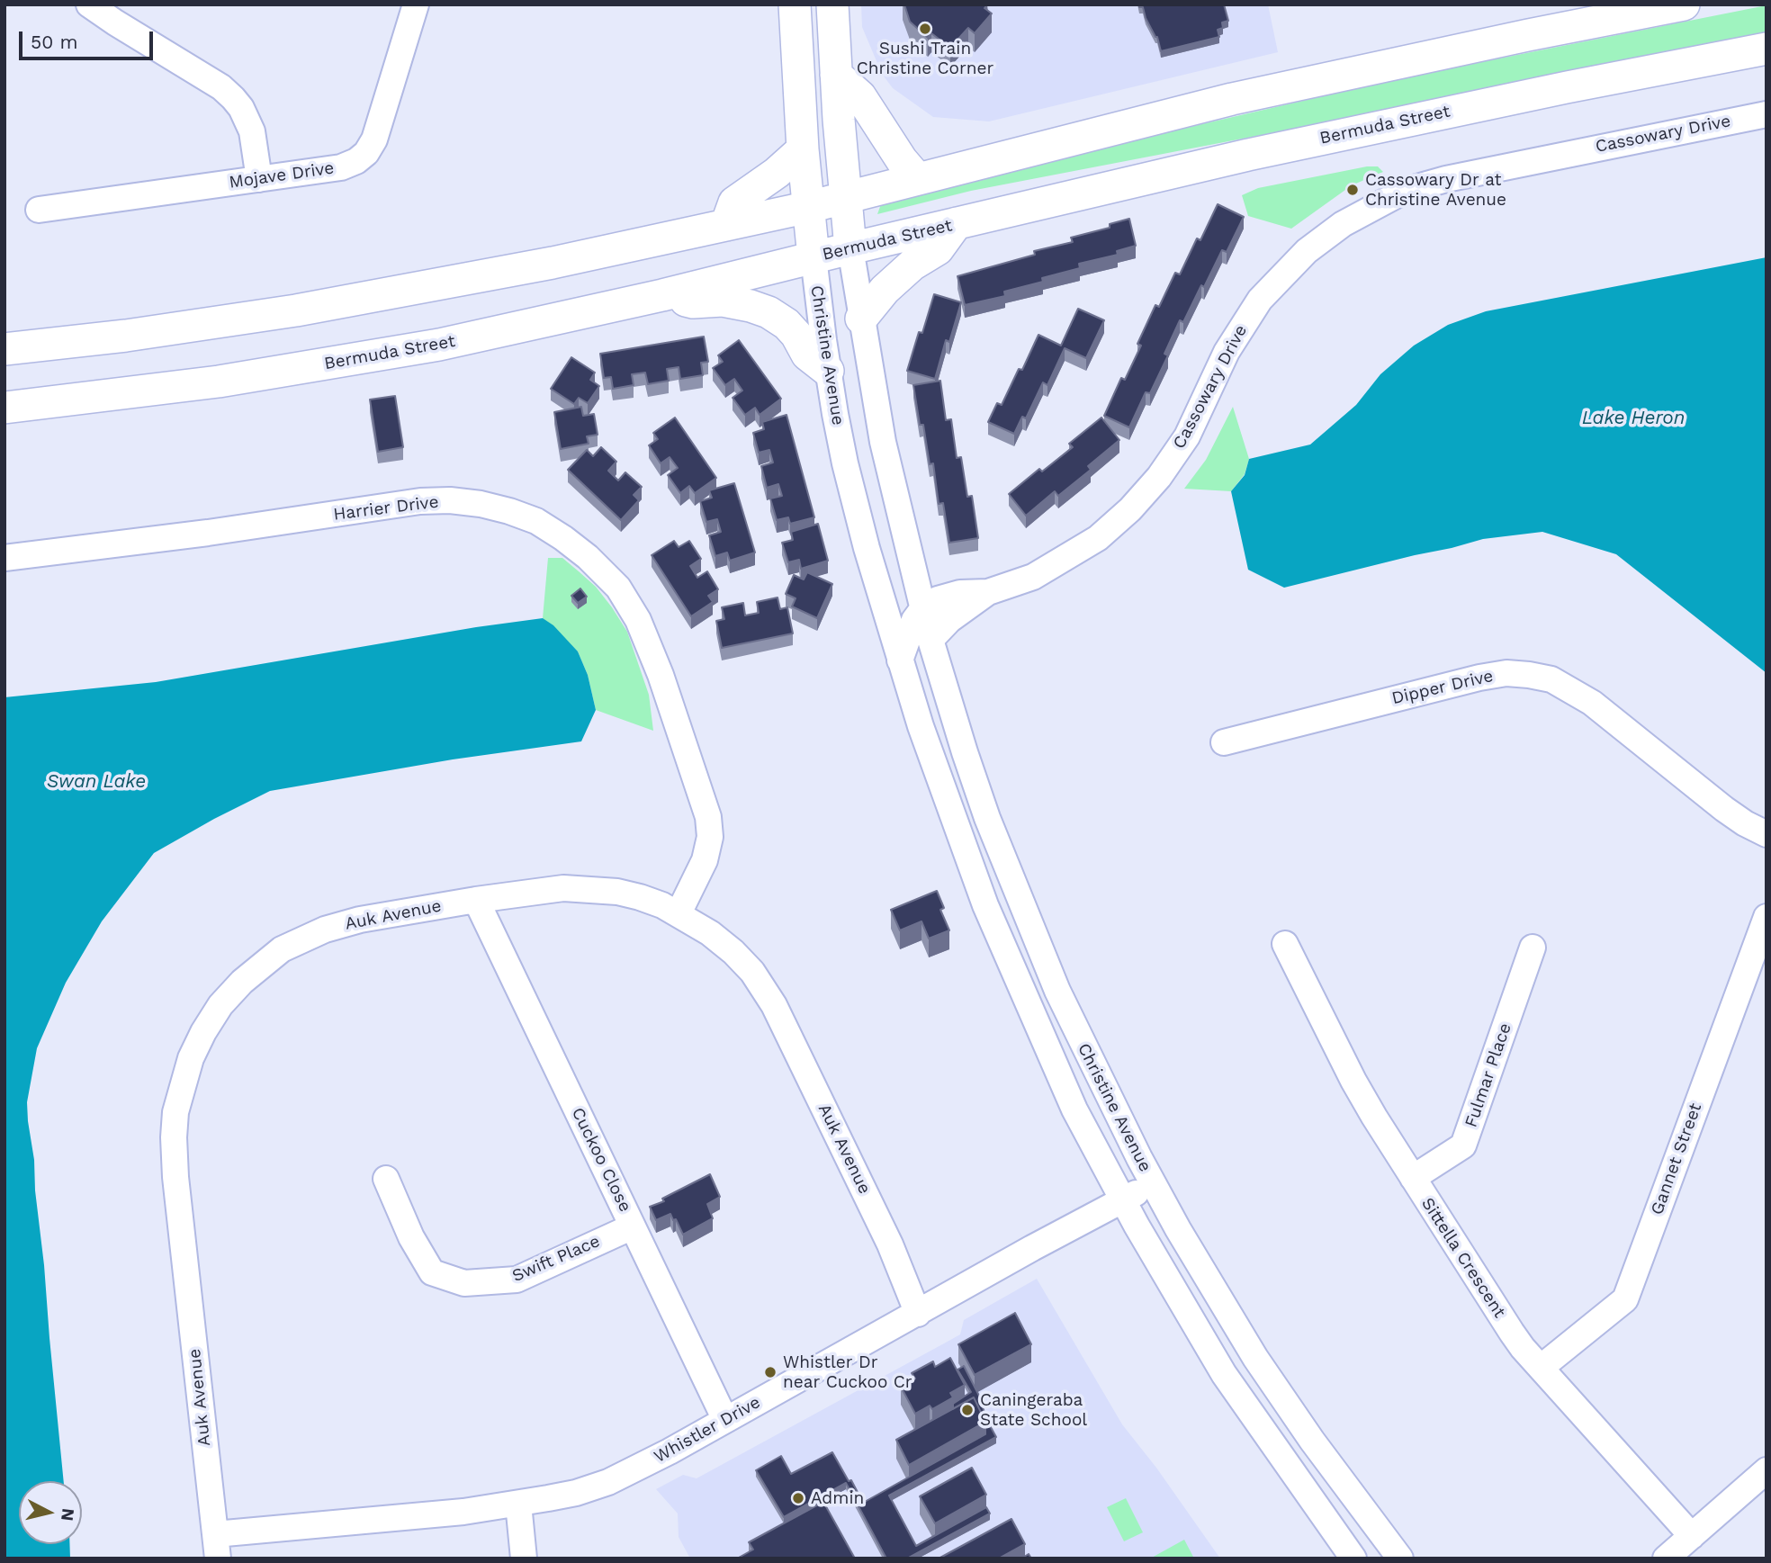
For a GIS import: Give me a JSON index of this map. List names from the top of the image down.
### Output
{
  "streets": {
    "main road": ["Bermuda Street", "Christine Avenue"],
    "street": [
      "Cassowary Drive",
      "Mojave Drive",
      "Harrier Drive",
      "Dipper Drive",
      "Auk Avenue",
      "Fulmar Place",
      "Gannet Street",
      "Cuckoo Close",
      "Sittella Crescent",
      "Swift Place",
      "Whistler Drive"
    ]
  },
  "crossings": [
    ["Bermuda Street", "Christine Avenue"],
    ["Cassowary Drive", "Christine Avenue"],
    ["Christine Avenue", "Whistler Drive"],
    ["Harrier Drive", "Auk Avenue"],
    ["Auk Avenue", "Cuckoo Close"],
    ["Auk Avenue", "Whistler Drive"],
    ["Fulmar Place", "Sittella Crescent"],
    ["Gannet Street", "Sittella Crescent"],
    ["Cuckoo Close", "Swift Place"],
    ["Cuckoo Close", "Whistler Drive"]
  ],
  "water": ["Lake Heron", "Swan Lake"],
  "places": [
    "Sushi Train Christine Corner",
    "Cassowary Dr at Christine Avenue",
    "Whistler Dr near Cuckoo Cr",
    "Caningeraba State School",
    "Admin"
  ],
  "scale_bar": "50 m",
  "north": "right"
}
